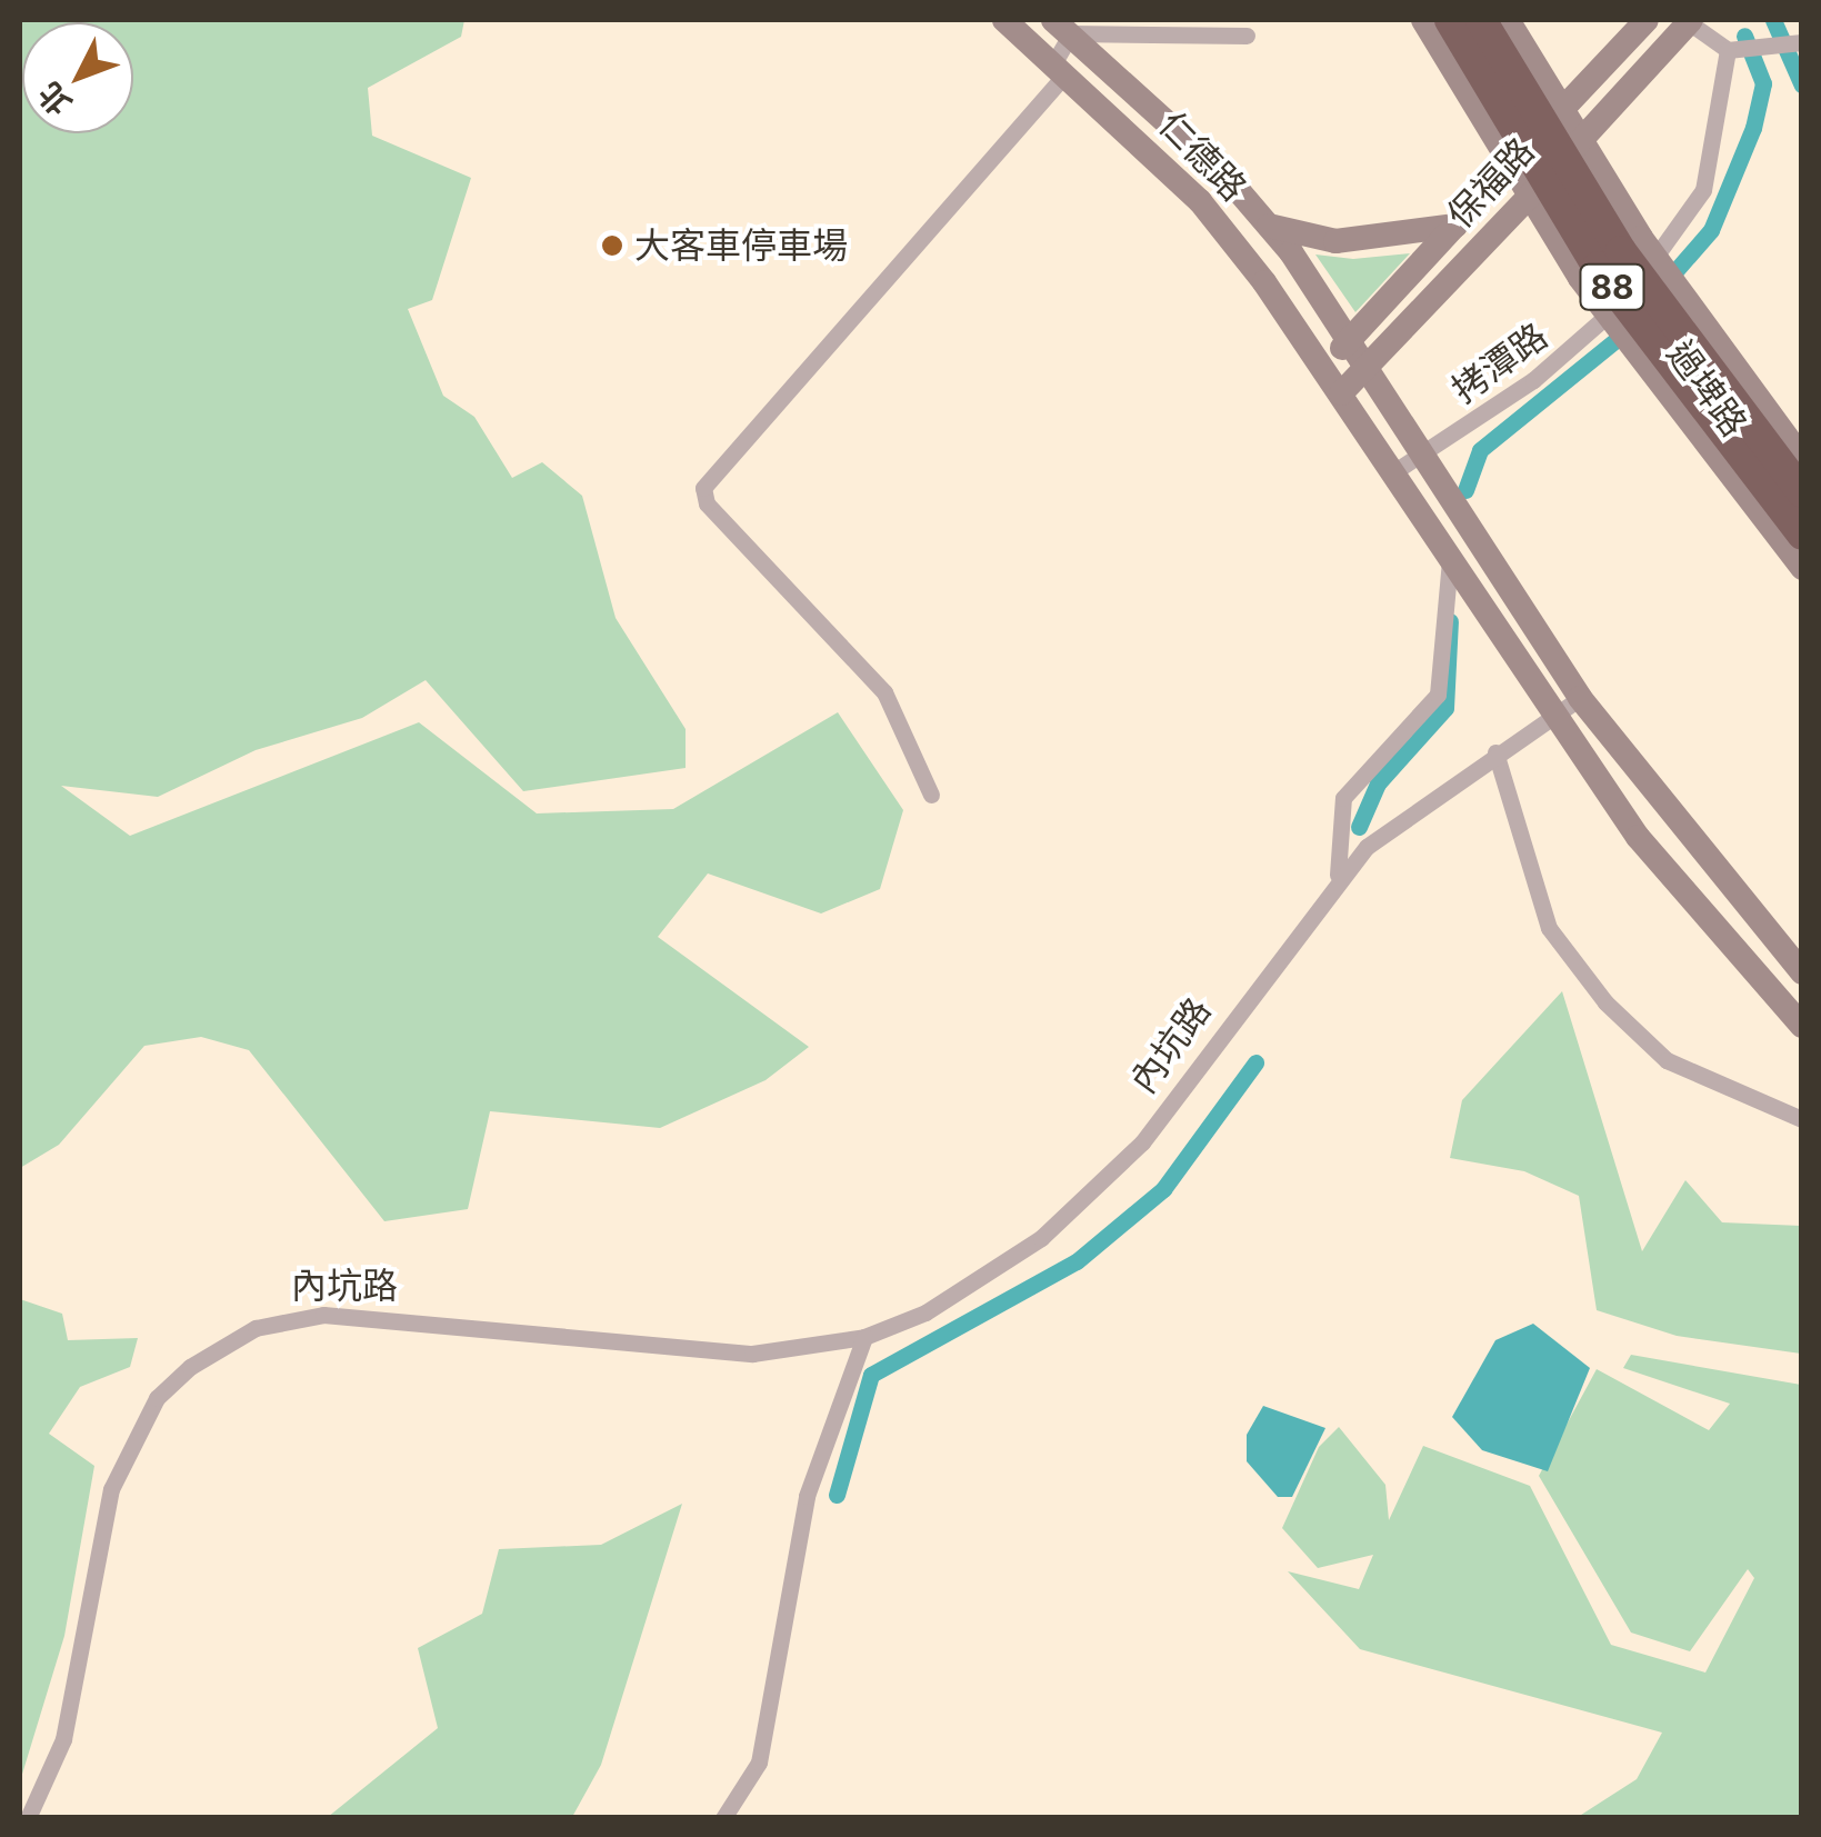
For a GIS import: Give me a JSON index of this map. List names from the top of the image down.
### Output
{
  "streets": {
    "highway": ["88"],
    "street": [
      "仁德路",
      "保福路",
      "拷潭路",
      "過埤路",
      "內坑路"
    ]
  },
  "crossings": [
    ["仁德路", "保福路"],
    ["保福路", "過埤路"],
    ["拷潭路", "過埤路"]
  ],
  "places": ["大客車停車場"],
  "north": "bottom left"
}
